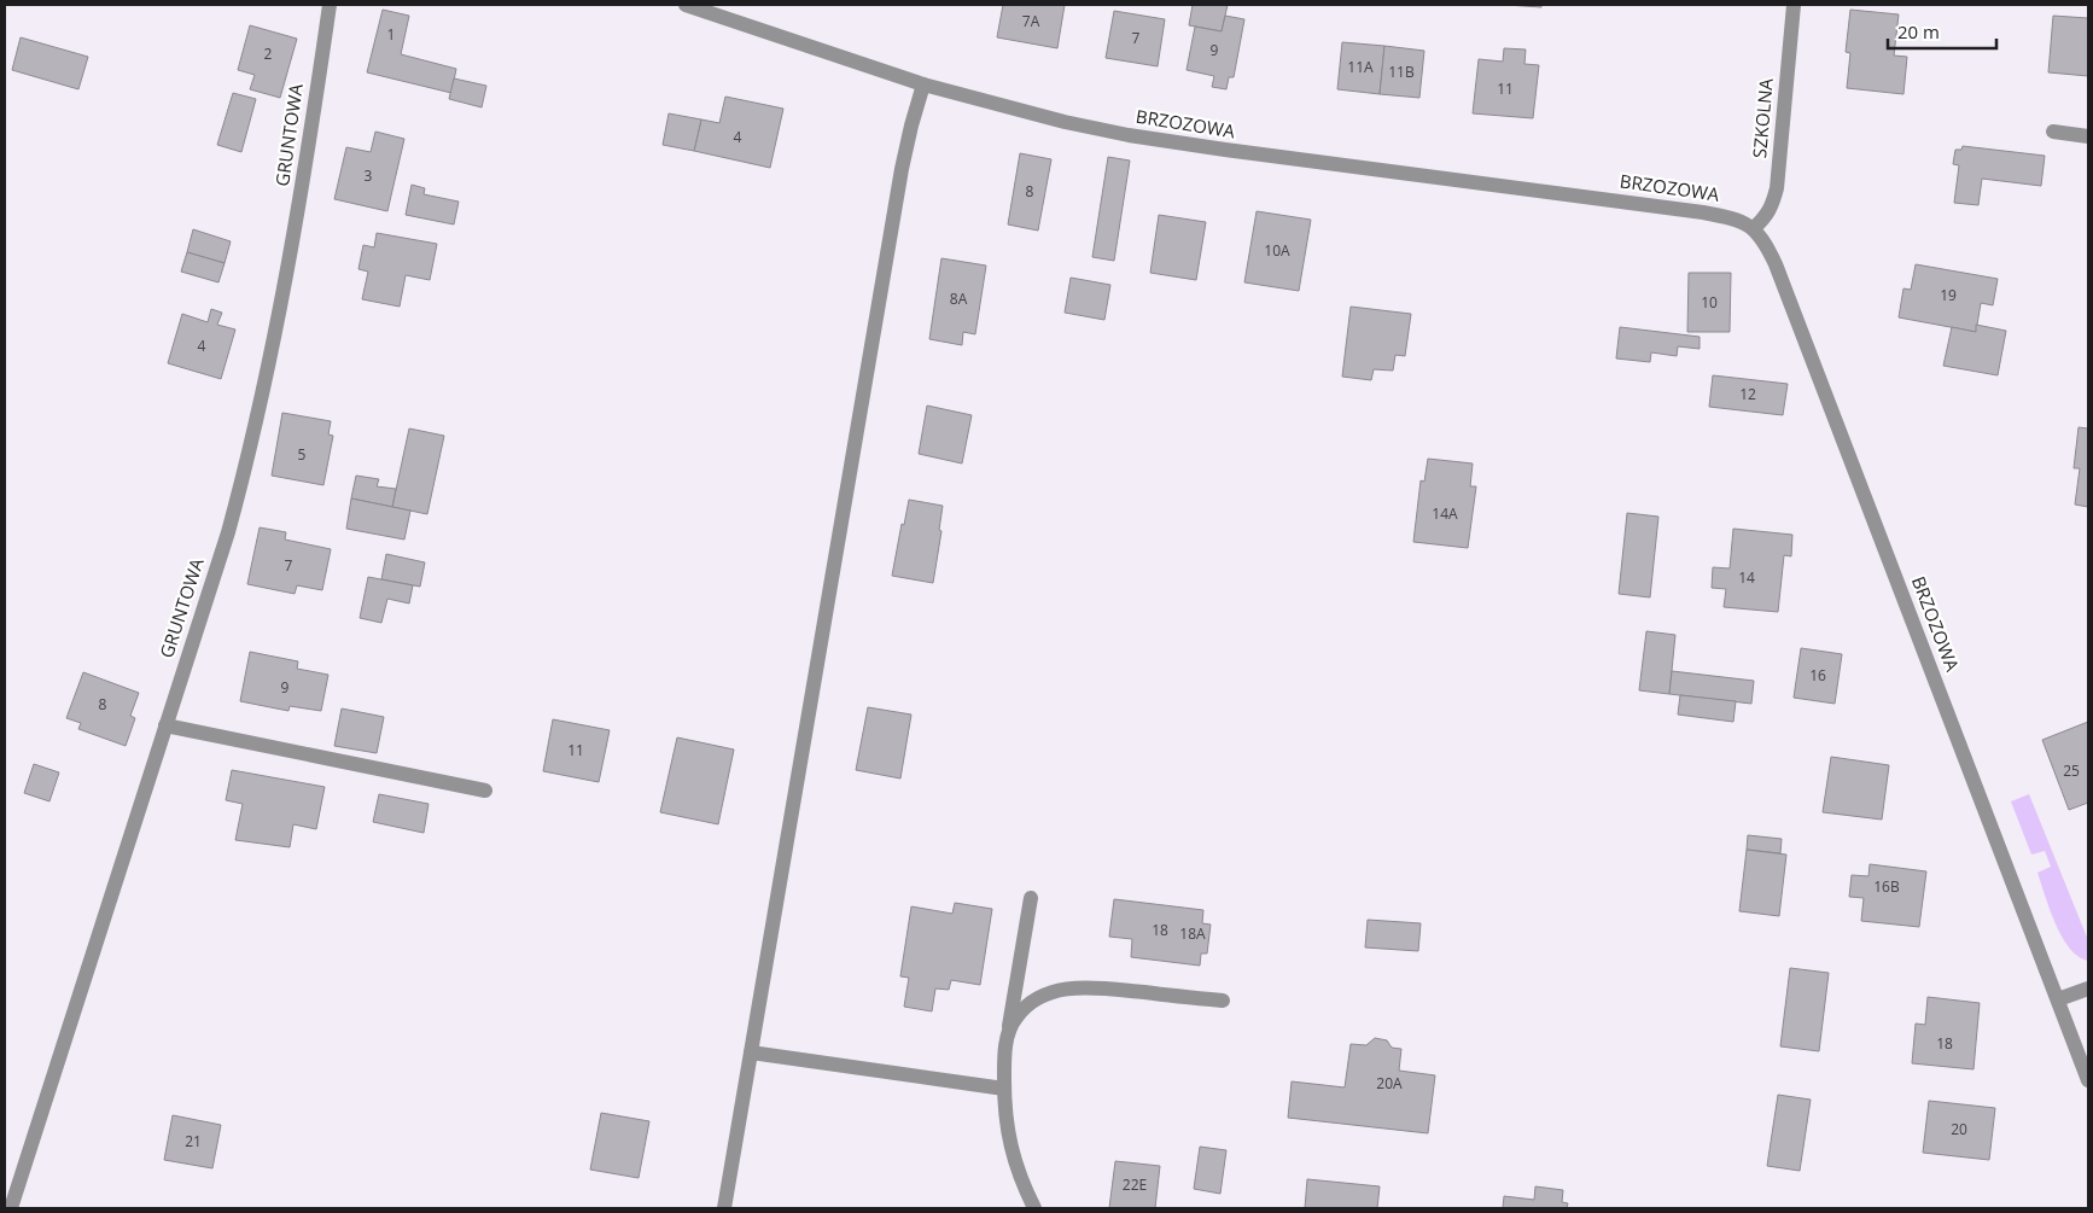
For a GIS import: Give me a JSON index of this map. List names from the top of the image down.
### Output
{
  "streets": {
    "street": ["SZKOLNA", "BRZOZOWA", "GRUNTOWA"]
  },
  "crossings": [
    ["SZKOLNA", "BRZOZOWA"]
  ],
  "house_numbers": [
    "7A",
    "1",
    "7",
    "9",
    "2",
    "11A",
    "11B",
    "11",
    "4",
    "3",
    "8",
    "10A",
    "19",
    "8A",
    "10",
    "4",
    "12",
    "5",
    "14A",
    "7",
    "14",
    "16",
    "9",
    "8",
    "11",
    "25",
    "16B",
    "18",
    "18A",
    "18",
    "20A",
    "20",
    "21",
    "22E"
  ],
  "scale_bar": "20 m"
}
